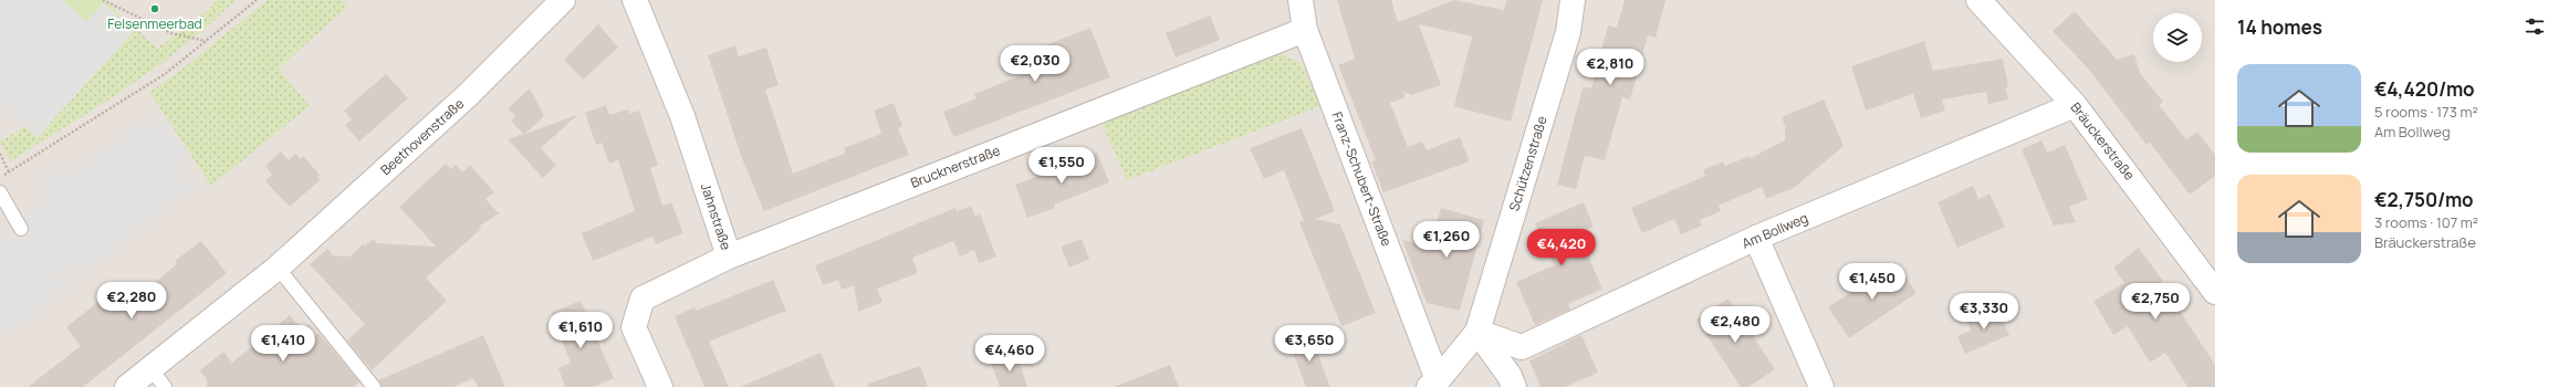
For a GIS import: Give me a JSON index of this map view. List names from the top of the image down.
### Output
{
  "streets": {
    "street": [
      "Beethovenstraße",
      "Bräuckerstraße",
      "Schützenstraße",
      "Brucknerstraße",
      "Franz-Schubert-Straße",
      "Jahnstraße",
      "Am Bollweg"
    ]
  },
  "crossings": [
    ["Bräuckerstraße", "Am Bollweg"],
    ["Schützenstraße", "Franz-Schubert-Straße"],
    ["Schützenstraße", "Am Bollweg"],
    ["Brucknerstraße", "Franz-Schubert-Straße"],
    ["Brucknerstraße", "Jahnstraße"]
  ],
  "places": ["Felsenmeerbad"],
  "page": {
    "heading": "14 homes",
    "price": [
      "€2,030",
      "€2,810",
      "€1,550",
      "€1,260",
      "€4,420",
      "€1,450",
      "€2,280",
      "€2,750",
      "€3,330",
      "€2,480",
      "€1,610",
      "€1,410",
      "€3,650",
      "€4,460"
    ],
    "list": [
      {
        "name": "€4,420/mo",
        "note": "5 rooms · 173 m² · Am Bollweg"
      },
      {
        "name": "€2,750/mo",
        "note": "3 rooms · 107 m² · Bräuckerstraße"
      }
    ]
  }
}
